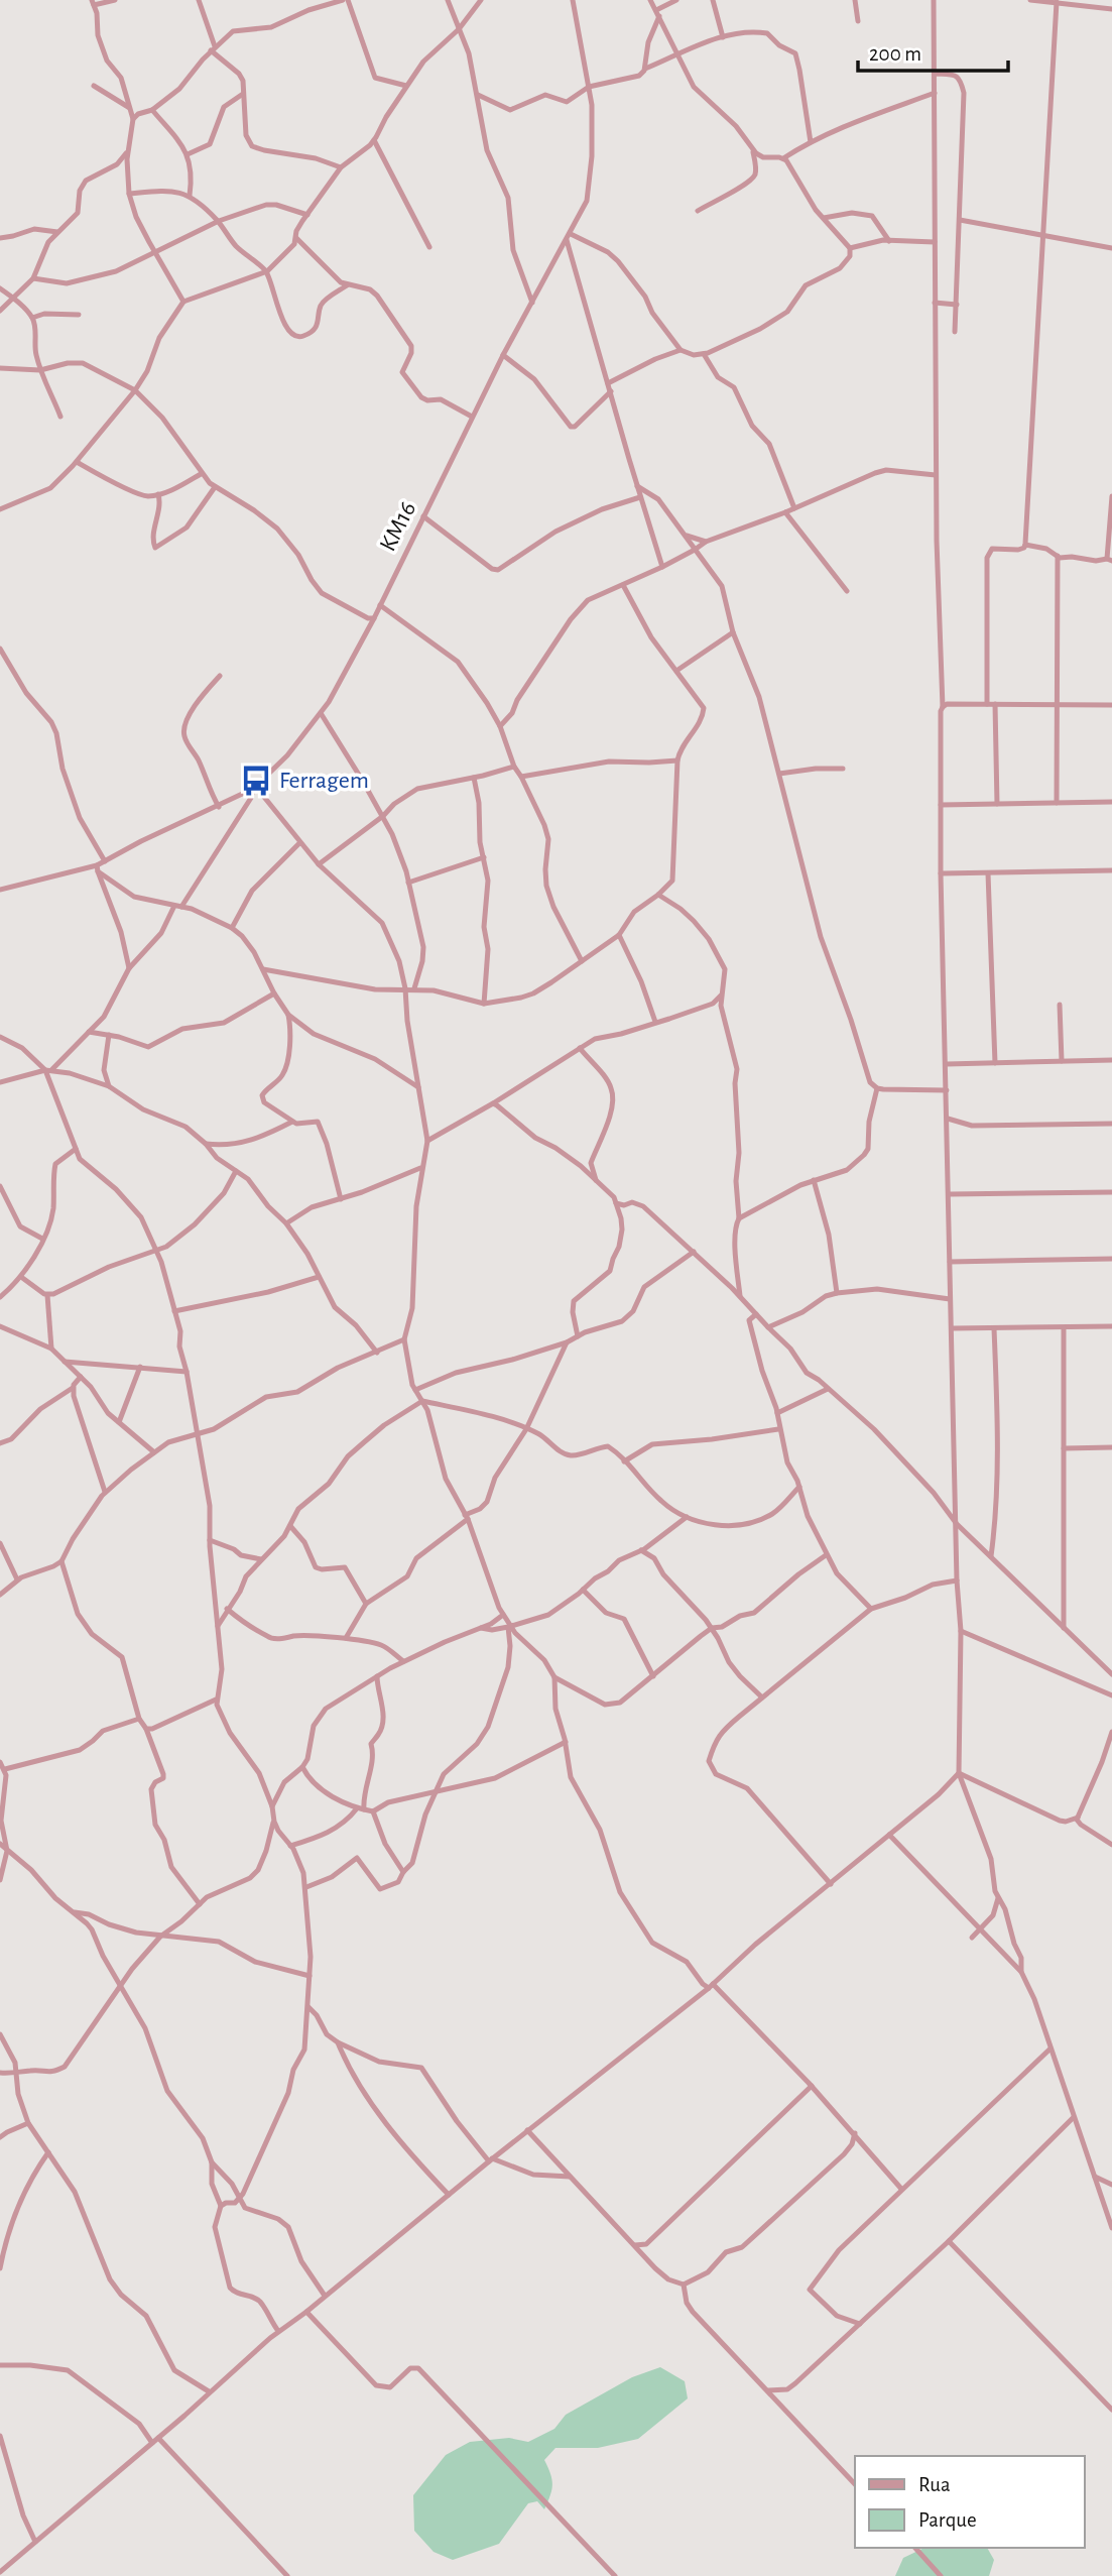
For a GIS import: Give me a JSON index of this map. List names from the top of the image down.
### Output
{
  "streets": {
    "street": ["KM16"]
  },
  "places": {
    "bus stop": ["Ferragem"]
  },
  "legend": ["Rua", "Parque"],
  "scale_bar": "200 m"
}
